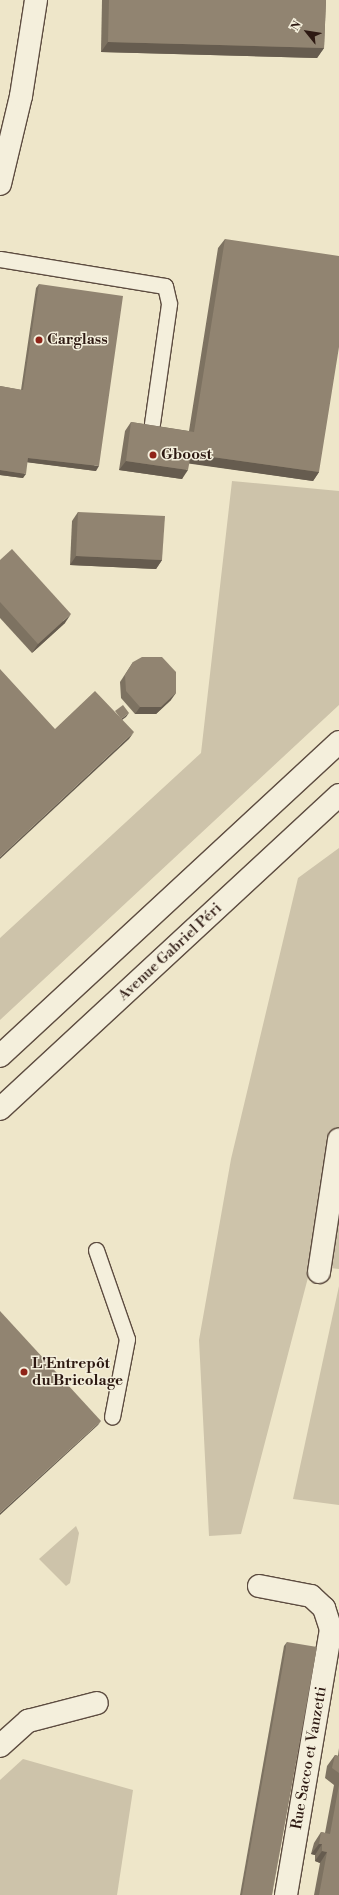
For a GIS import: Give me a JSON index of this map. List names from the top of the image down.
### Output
{
  "streets": {
    "main road": ["Avenue Gabriel Péri", "Rue Sacco et Vanzetti"]
  },
  "places": ["Carglass", "Gboost", "L'Entrepôt du Bricolage"],
  "north": "top left"
}
